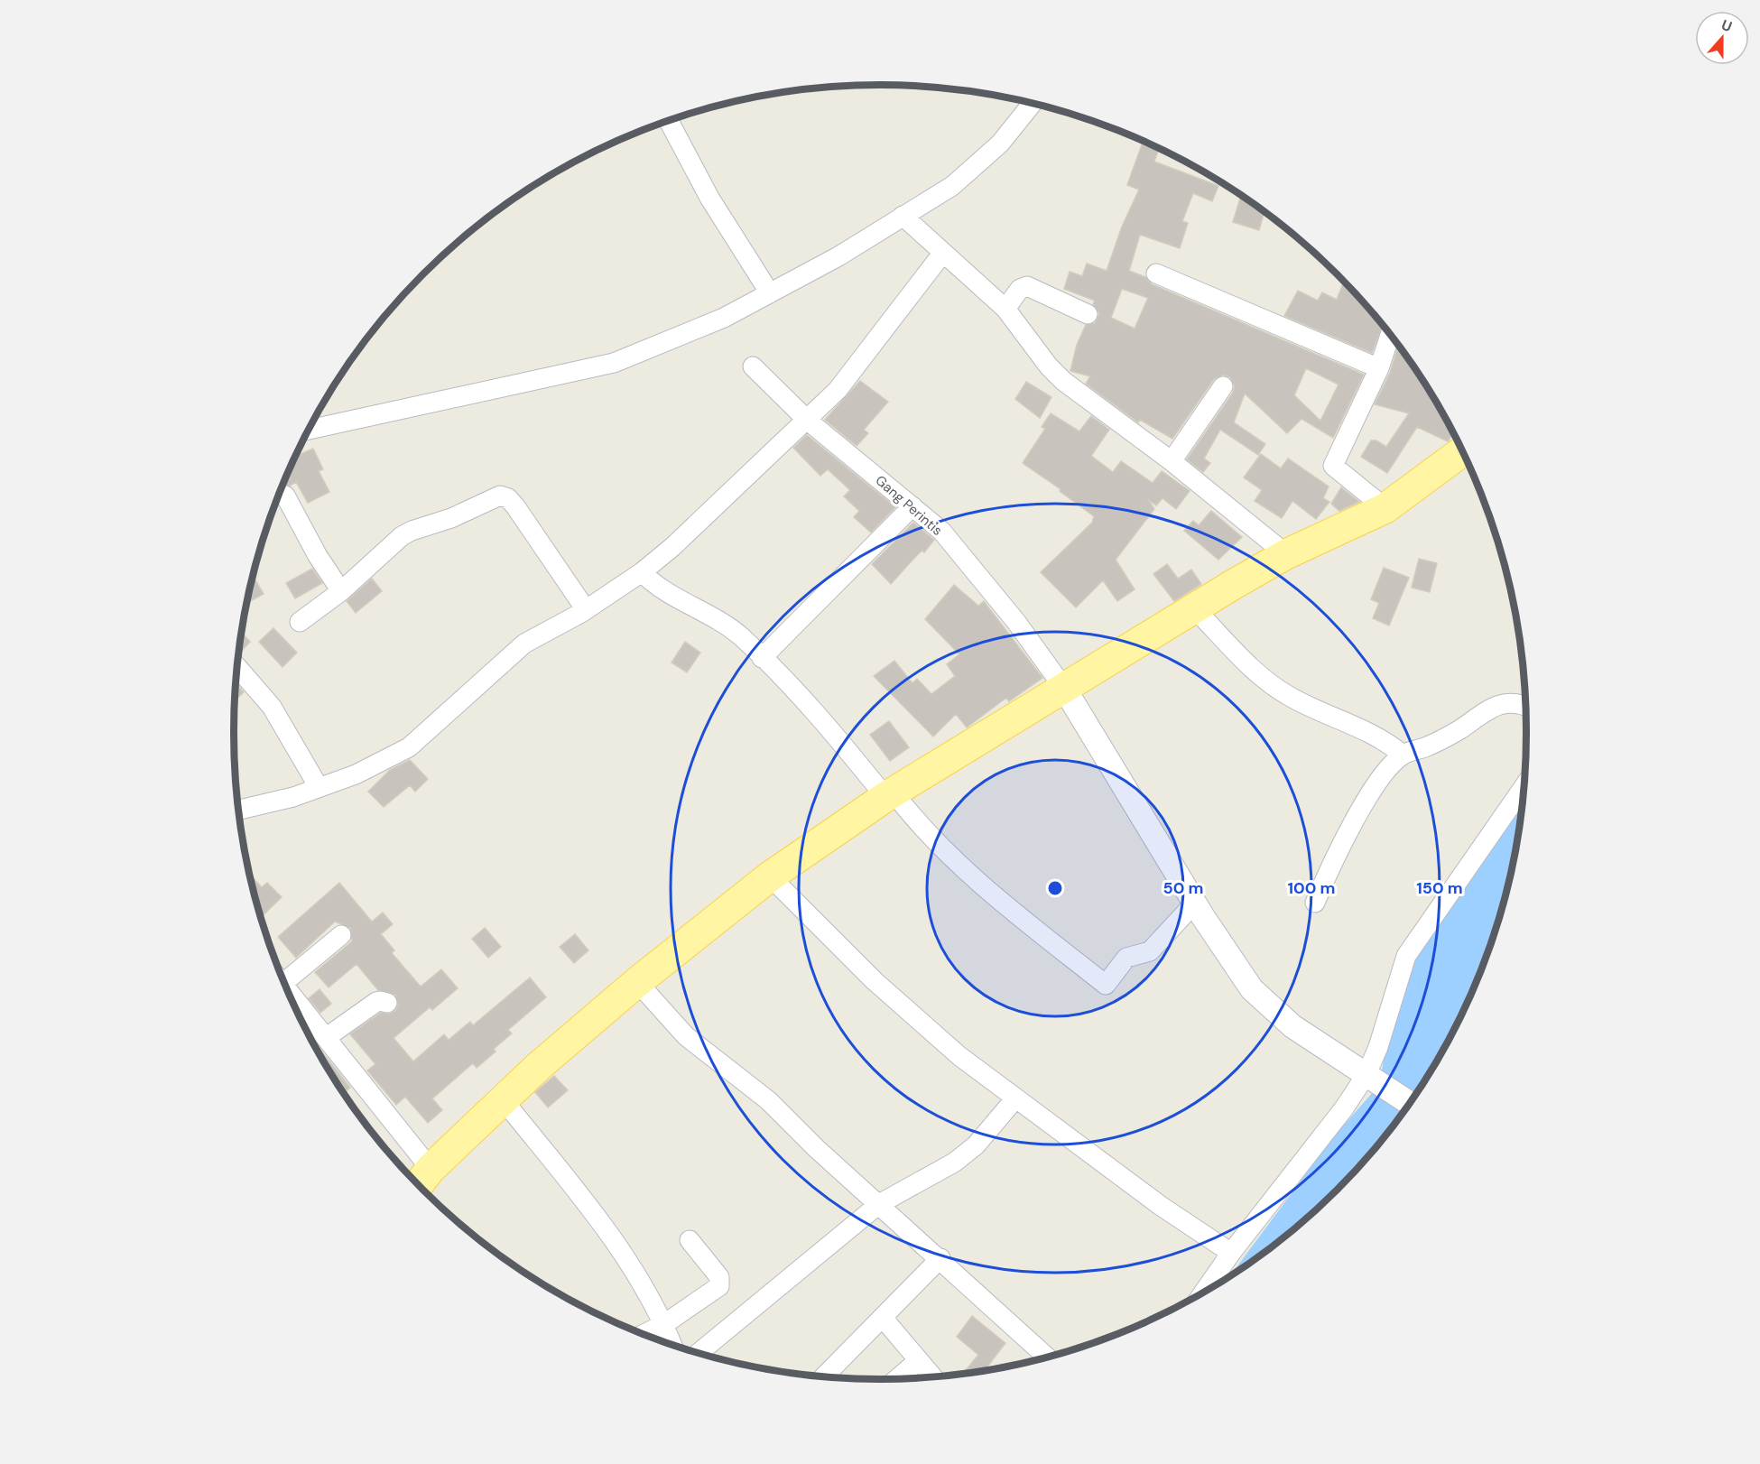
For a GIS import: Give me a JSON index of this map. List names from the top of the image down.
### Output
{
  "streets": {
    "street": ["Gang Perintis"]
  },
  "north": "top",
  "rings": ["50 m", "100 m", "150 m"]
}
